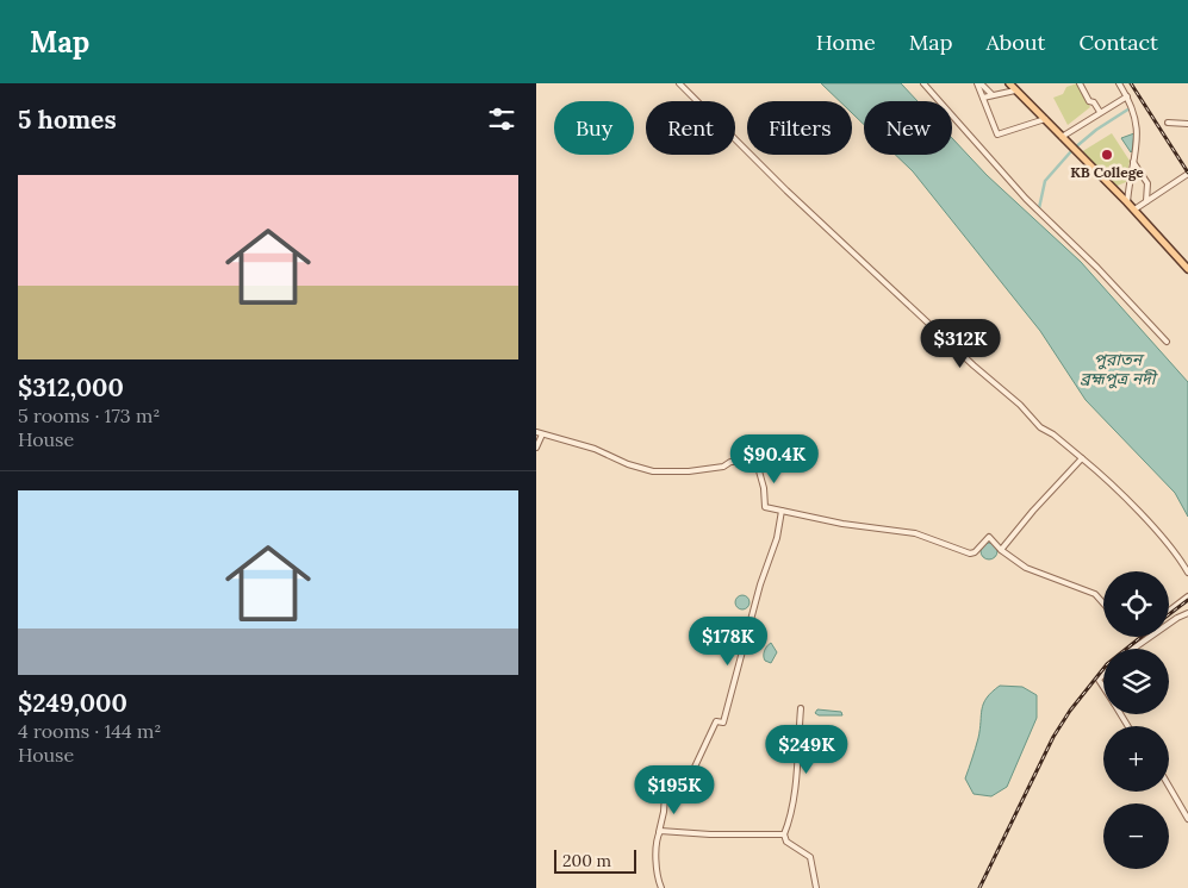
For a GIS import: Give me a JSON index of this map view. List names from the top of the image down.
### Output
{
  "water": ["পুরাতন ব্রহ্মপুত্র নদী"],
  "places": ["KB College"],
  "scale_bar": "200 m",
  "page": {
    "header": "Map",
    "nav": [
      "Home",
      "Map",
      "About",
      "Contact"
    ],
    "heading": "5 homes",
    "chip": [
      "Buy",
      "Rent",
      "Filters",
      "New"
    ],
    "list": [
      {
        "name": "$312,000",
        "note": "5 rooms · 173 m² · House"
      },
      {
        "name": "$249,000",
        "note": "4 rooms · 144 m² · House"
      }
    ],
    "price": [
      "$312K",
      "$90.4K",
      "$178K",
      "$249K",
      "$195K"
    ],
    "map_buttons": ["+", "−"],
    "scale": "200 m"
  }
}
